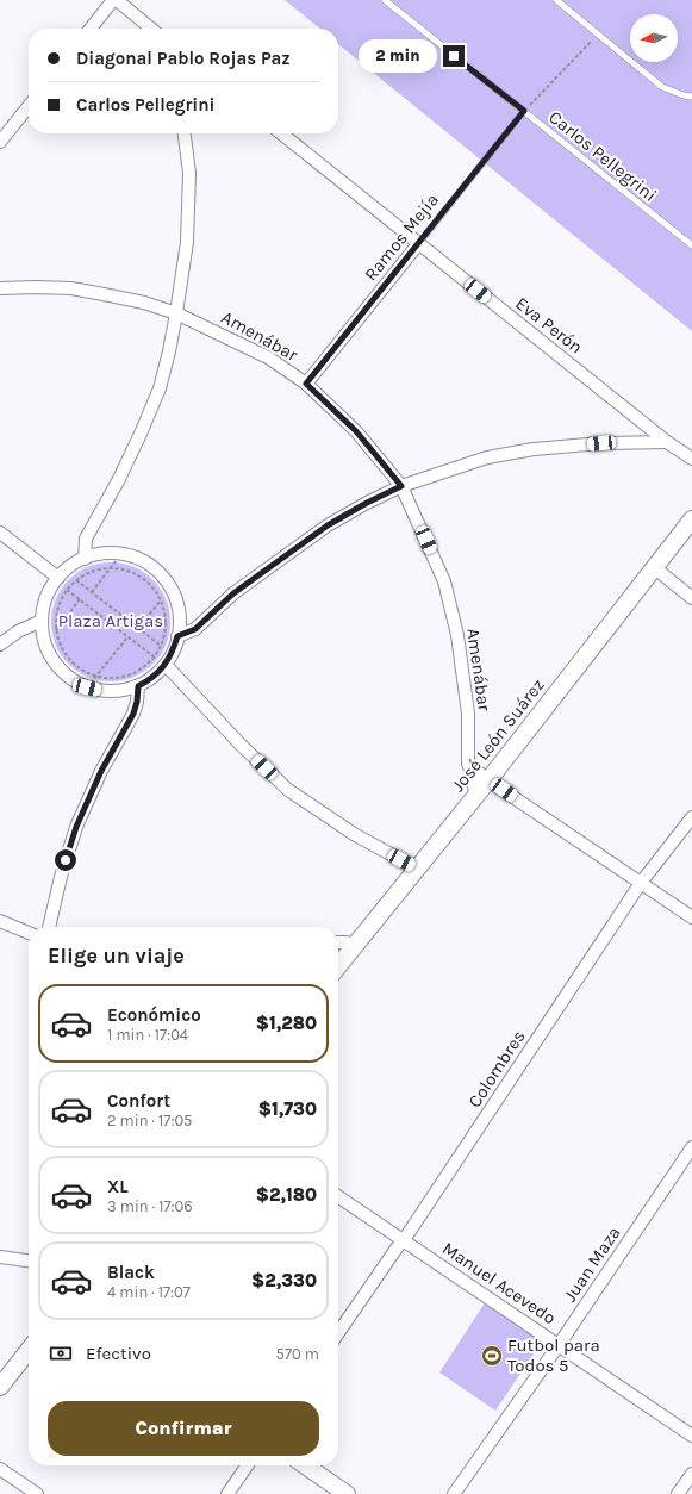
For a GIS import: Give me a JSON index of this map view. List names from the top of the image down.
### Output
{
  "streets": {
    "street": [
      "Ramos Mejía",
      "Eva Perón",
      "Amenábar",
      "José León Suárez",
      "Colombres",
      "Juan Maza",
      "Manuel Acevedo"
    ],
    "lane": ["Carlos Pellegrini"]
  },
  "crossings": [
    ["Carlos Pellegrini", "Ramos Mejía"],
    ["Ramos Mejía", "Eva Perón"],
    ["Ramos Mejía", "Amenábar"],
    ["Amenábar", "José León Suárez"],
    ["Colombres", "Manuel Acevedo"],
    ["Juan Maza", "Manuel Acevedo"]
  ],
  "parks": ["Plaza Artigas"],
  "places": {
    "sports": ["Futbol para Todos 5"]
  },
  "north": "left",
  "page": {
    "banner": ["Diagonal Pablo Rojas Paz", "Carlos Pellegrini"],
    "bubble": "2 min",
    "heading": "Elige un viaje",
    "list": [
      {
        "name": "Económico",
        "note": "1 min · 17:04",
        "value": "$1,280"
      },
      {
        "name": "Confort",
        "note": "2 min · 17:05",
        "value": "$1,730"
      },
      {
        "name": "XL",
        "note": "3 min · 17:06",
        "value": "$2,180"
      },
      {
        "name": "Black",
        "note": "4 min · 17:07",
        "value": "$2,330"
      }
    ],
    "pay": ["Efectivo", "570 m"],
    "buttons": "Confirmar"
  }
}
